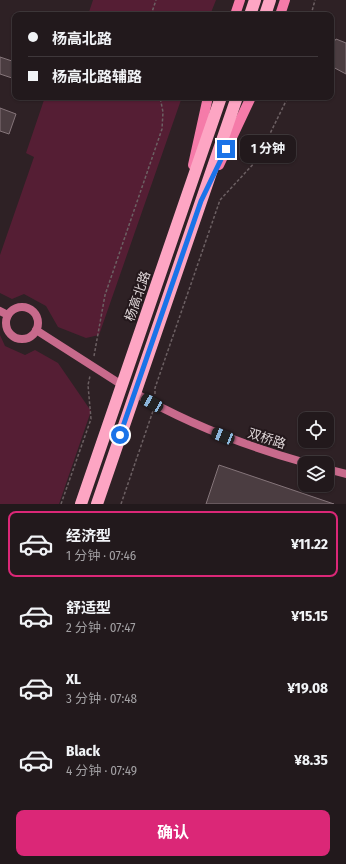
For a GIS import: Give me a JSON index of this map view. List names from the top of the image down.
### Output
{
  "streets": {
    "highway": ["杨高北路"],
    "street": ["双桥路"]
  },
  "page": {
    "banner": ["杨高北路", "杨高北路辅路"],
    "bubble": "1 分钟",
    "list": [
      {
        "name": "经济型",
        "note": "1 分钟 · 07:46",
        "value": "¥11.22"
      },
      {
        "name": "舒适型",
        "note": "2 分钟 · 07:47",
        "value": "¥15.15"
      },
      {
        "name": "XL",
        "note": "3 分钟 · 07:48",
        "value": "¥19.08"
      },
      {
        "name": "Black",
        "note": "4 分钟 · 07:49",
        "value": "¥8.35"
      }
    ],
    "buttons": "确认"
  }
}
